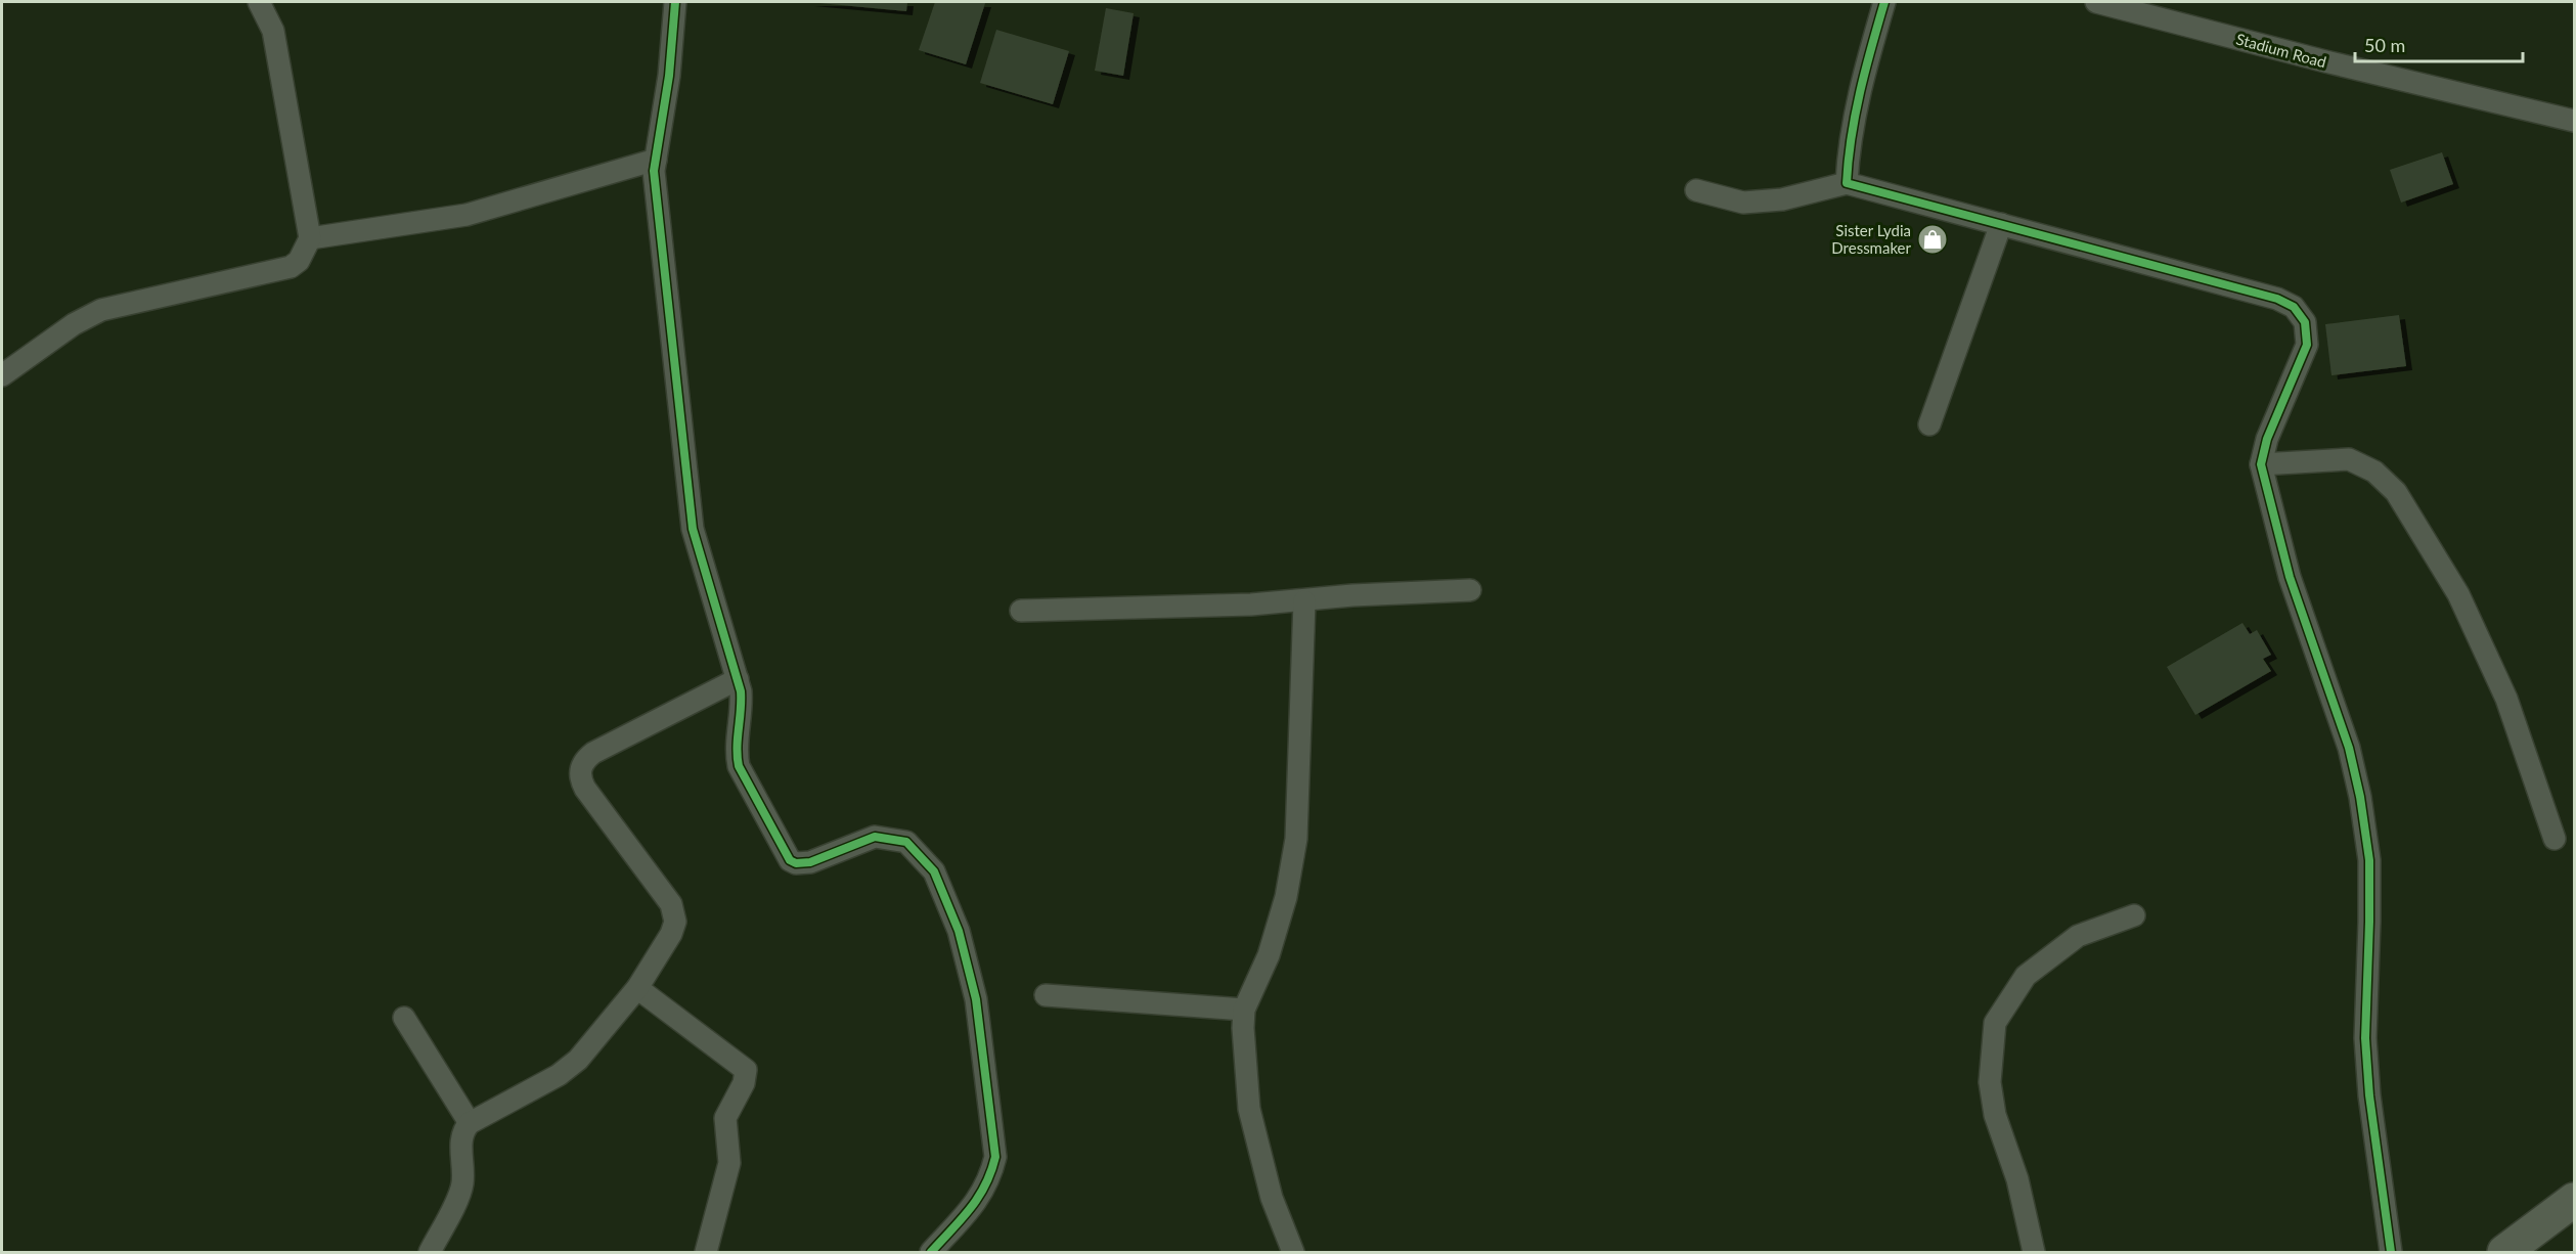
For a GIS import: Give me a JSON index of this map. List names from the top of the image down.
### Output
{
  "streets": {
    "street": ["Stadium Road"]
  },
  "places": {
    "shop": ["Sister Lydia Dressmaker"]
  },
  "scale_bar": "50 m"
}
